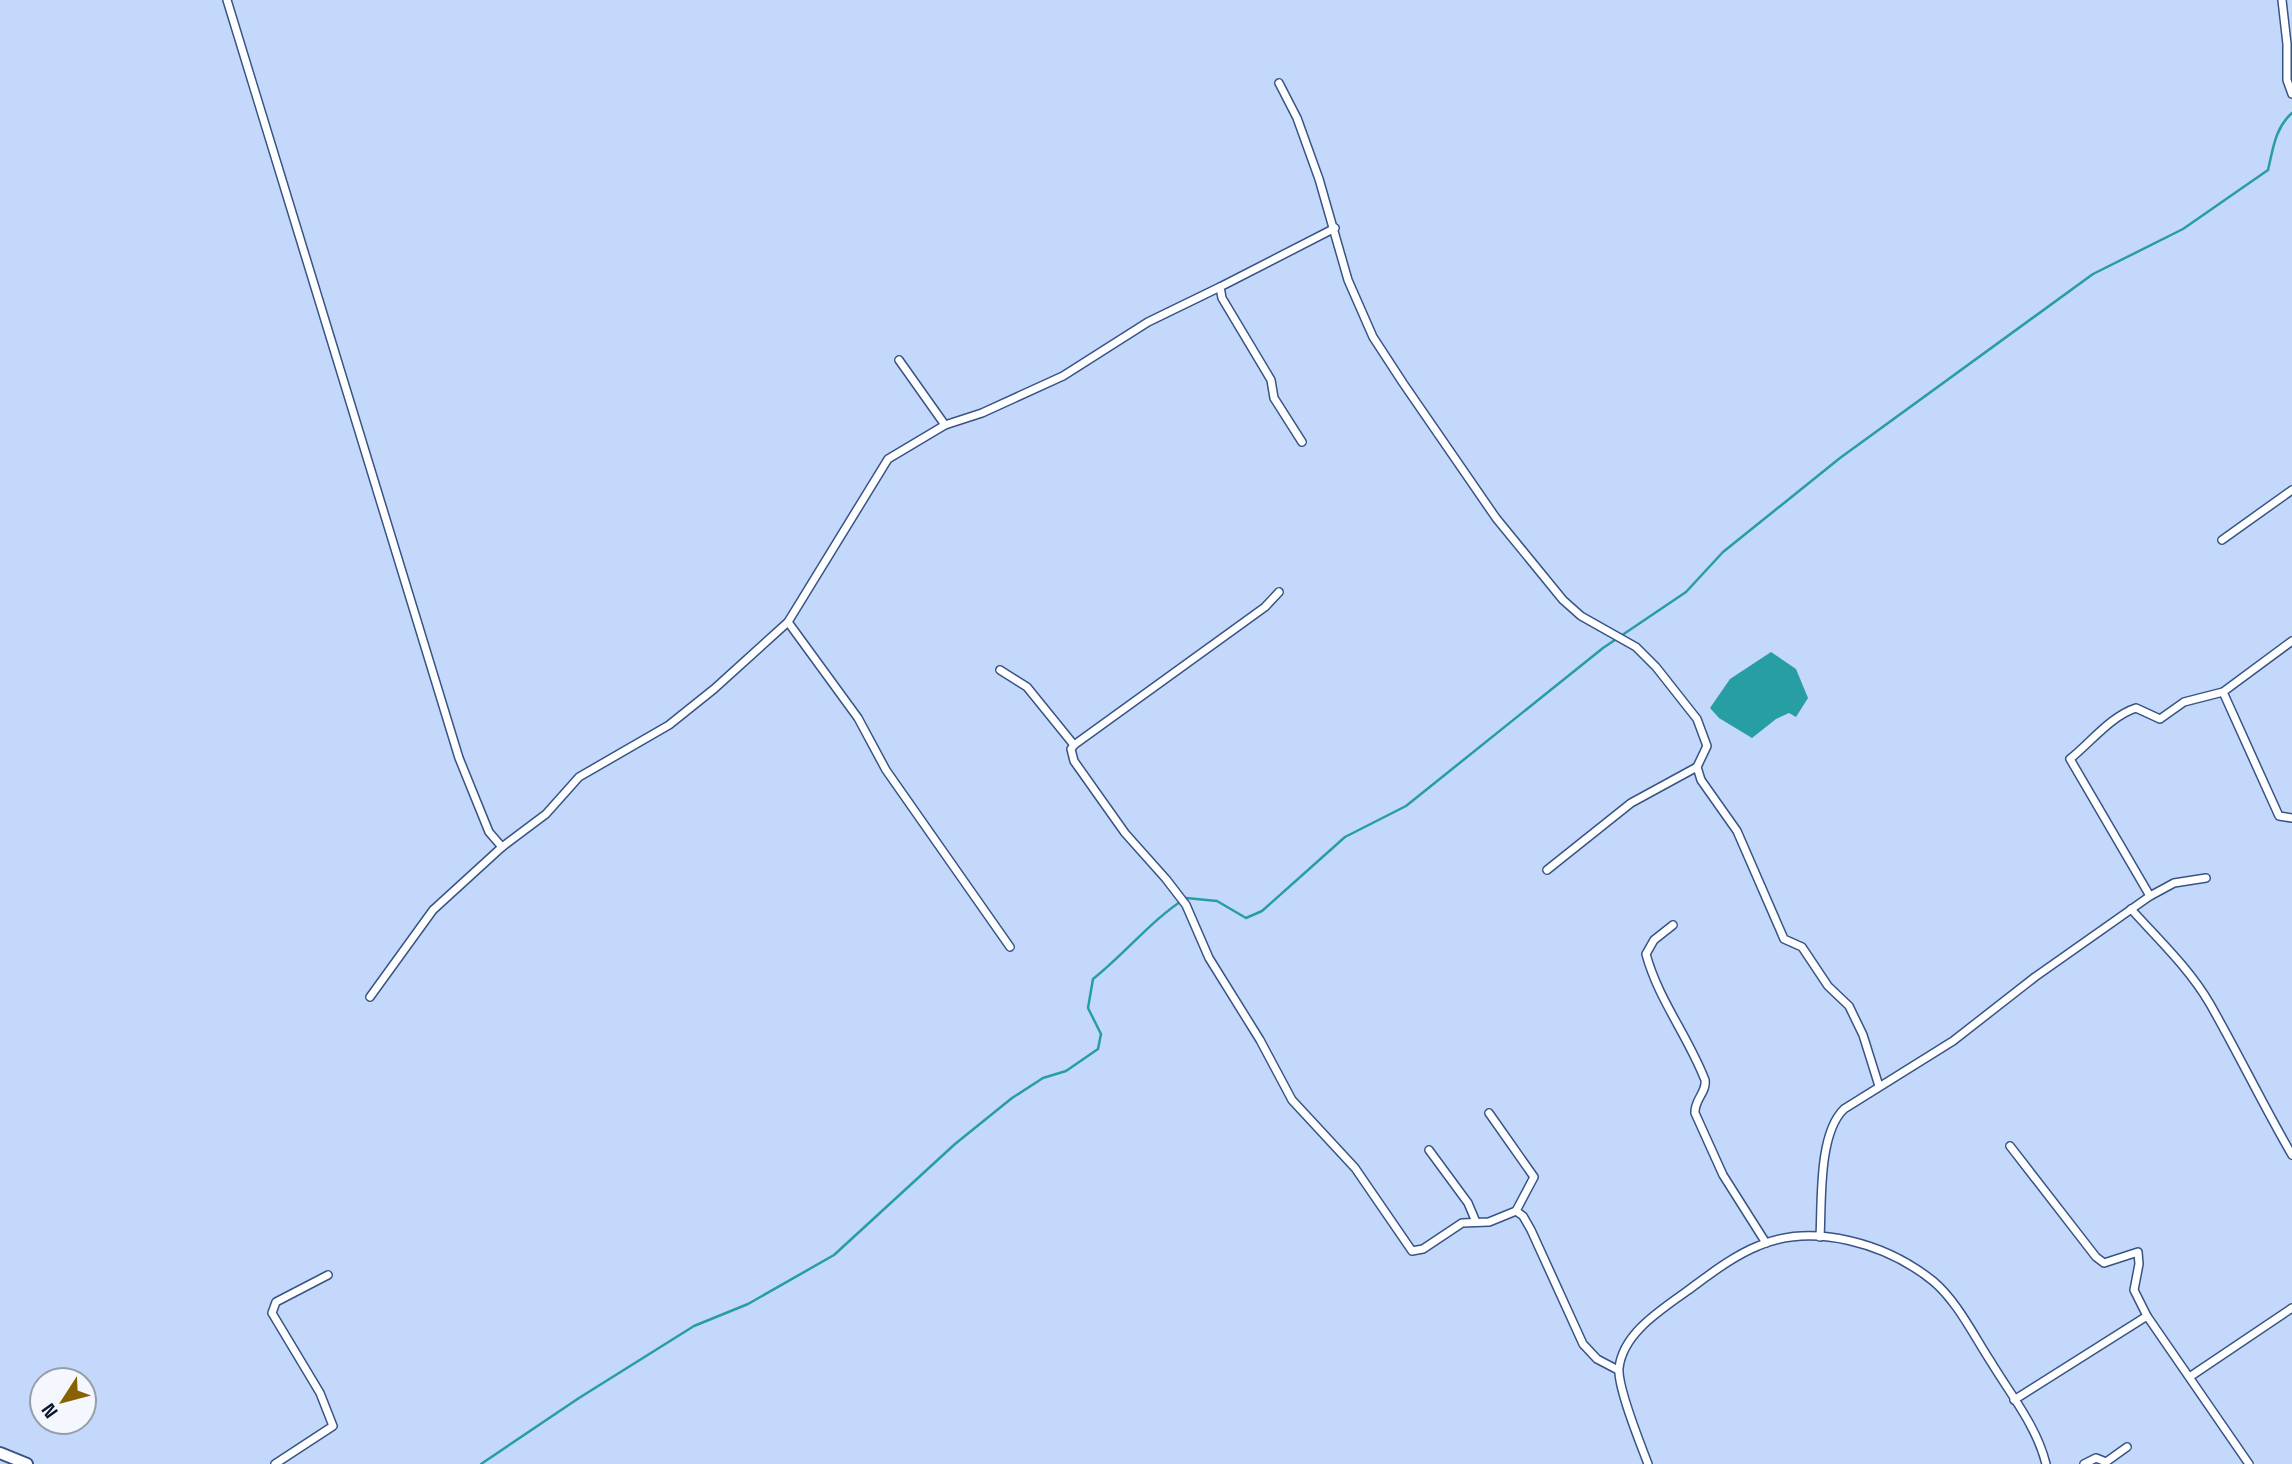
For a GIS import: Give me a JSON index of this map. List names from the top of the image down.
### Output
{
  "north": "bottom left"
}
